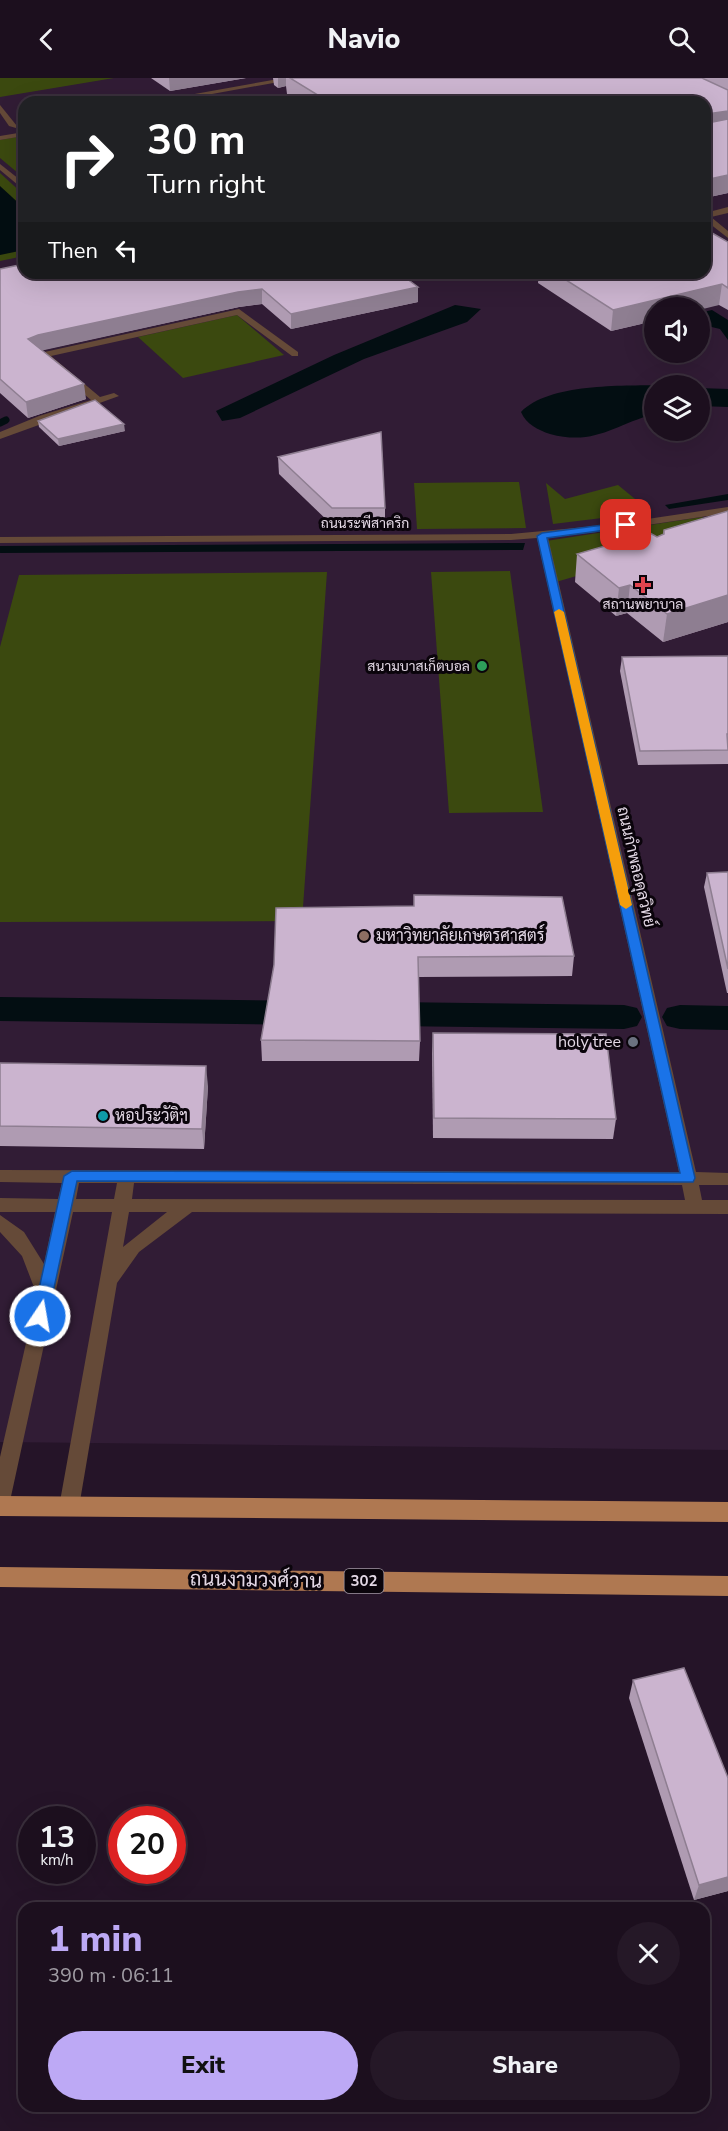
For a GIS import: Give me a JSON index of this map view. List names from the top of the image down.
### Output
{
  "streets": {
    "main road": ["ถนนงามวงศ์วาน", "302"],
    "lane": ["ถนนระพีสาคริก", "ถนนกำพลอดุลวิทย์"]
  },
  "crossings": [
    ["ถนนระพีสาคริก", "ถนนกำพลอดุลวิทย์"]
  ],
  "places": {
    "health": ["สถานพยาบาล"],
    "other": [
      "สนามบาสเก็ตบอล",
      "มหาวิทยาลัยเกษตรศาสตร์",
      "holy tree",
      "หอประวัติฯ"
    ]
  },
  "page": {
    "header": "Navio",
    "turn": ["30 m", "Turn right"],
    "then": "Then",
    "speed": "13 km/h",
    "limit": "20",
    "heading": ["1 min", "390 m · 06:11"],
    "buttons": ["Exit", "Share"]
  }
}
